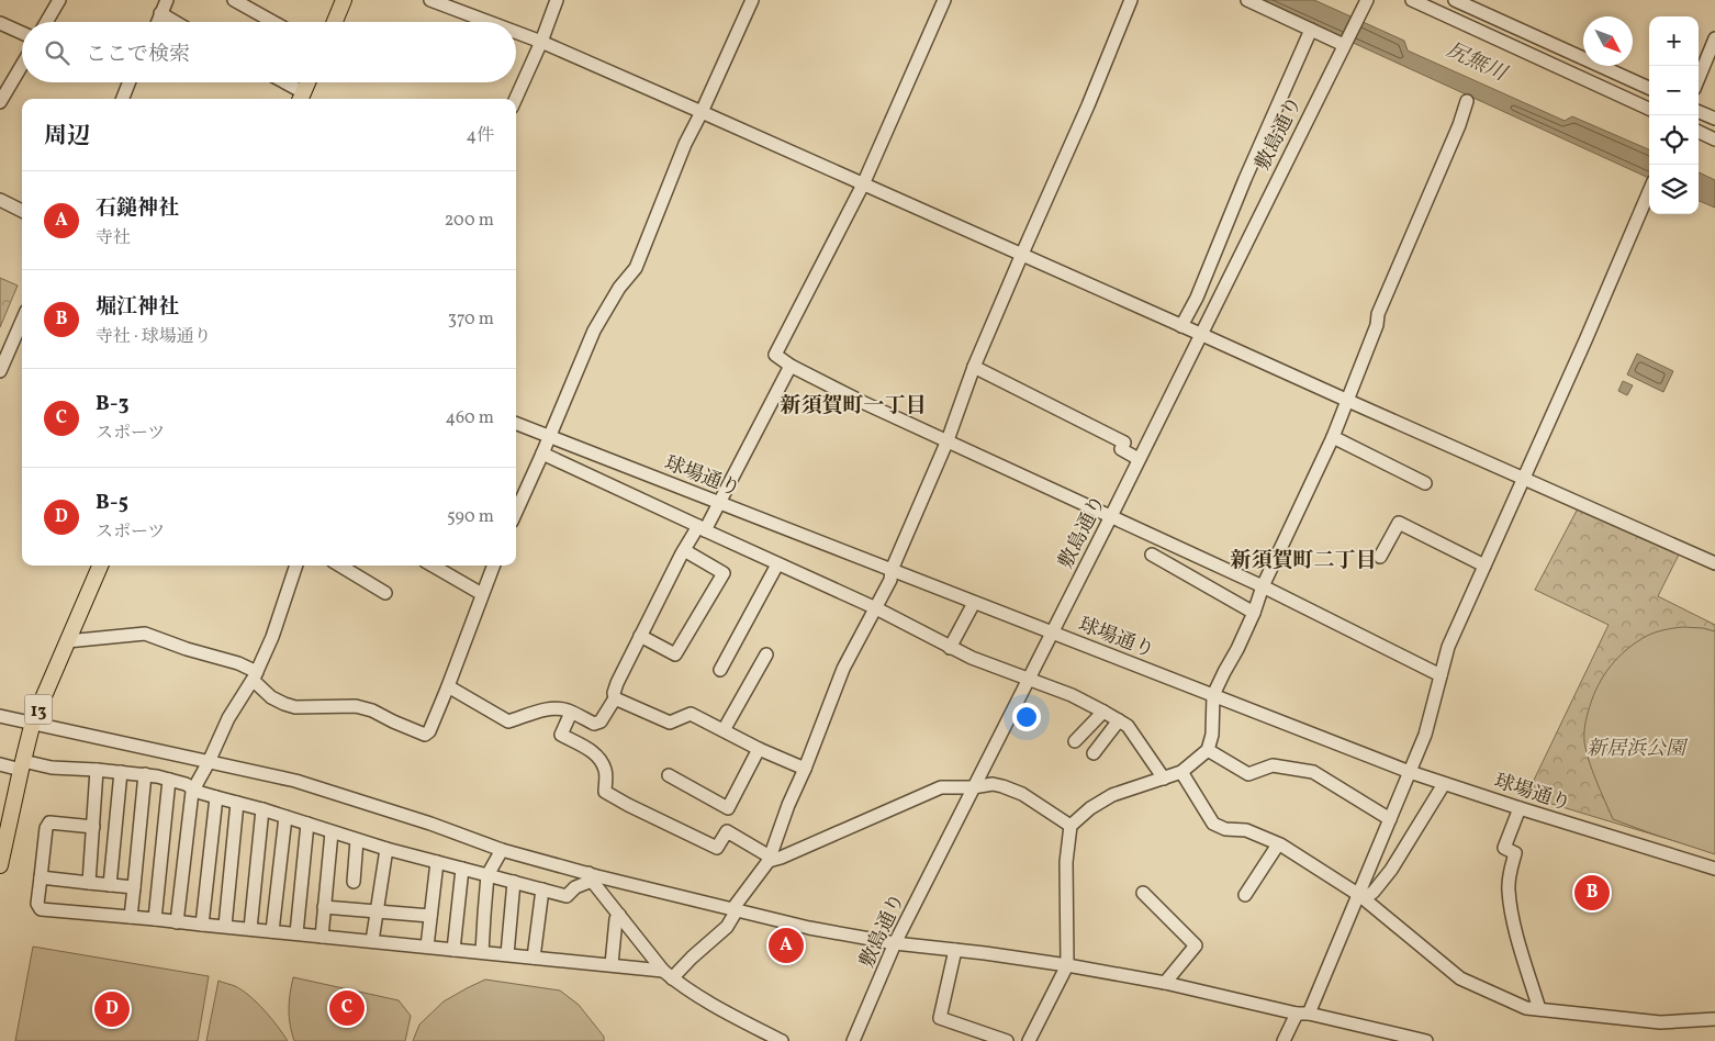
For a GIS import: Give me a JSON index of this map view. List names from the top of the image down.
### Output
{
  "streets": {
    "main road": ["13"],
    "street": ["敷島通り", "球場通り"]
  },
  "crossings": [
    ["敷島通り", "球場通り"]
  ],
  "districts": ["新須賀町一丁目", "新須賀町二丁目"],
  "water": ["尻無川"],
  "parks": ["新居浜公園"],
  "north": "bottom right",
  "page": {
    "map_buttons": ["+", "−"],
    "search": "ここで検索",
    "heading": ["周辺", "4件"],
    "list": [
      {
        "mark": "A",
        "name": "石鎚神社",
        "note": "寺社",
        "value": "200 m"
      },
      {
        "mark": "B",
        "name": "堀江神社",
        "note": "寺社 · 球場通り",
        "value": "370 m"
      },
      {
        "mark": "C",
        "name": "B-3",
        "note": "スポーツ",
        "value": "460 m"
      },
      {
        "mark": "D",
        "name": "B-5",
        "note": "スポーツ",
        "value": "590 m"
      }
    ],
    "pins": [
      "B",
      "A",
      "C",
      "D"
    ]
  }
}
